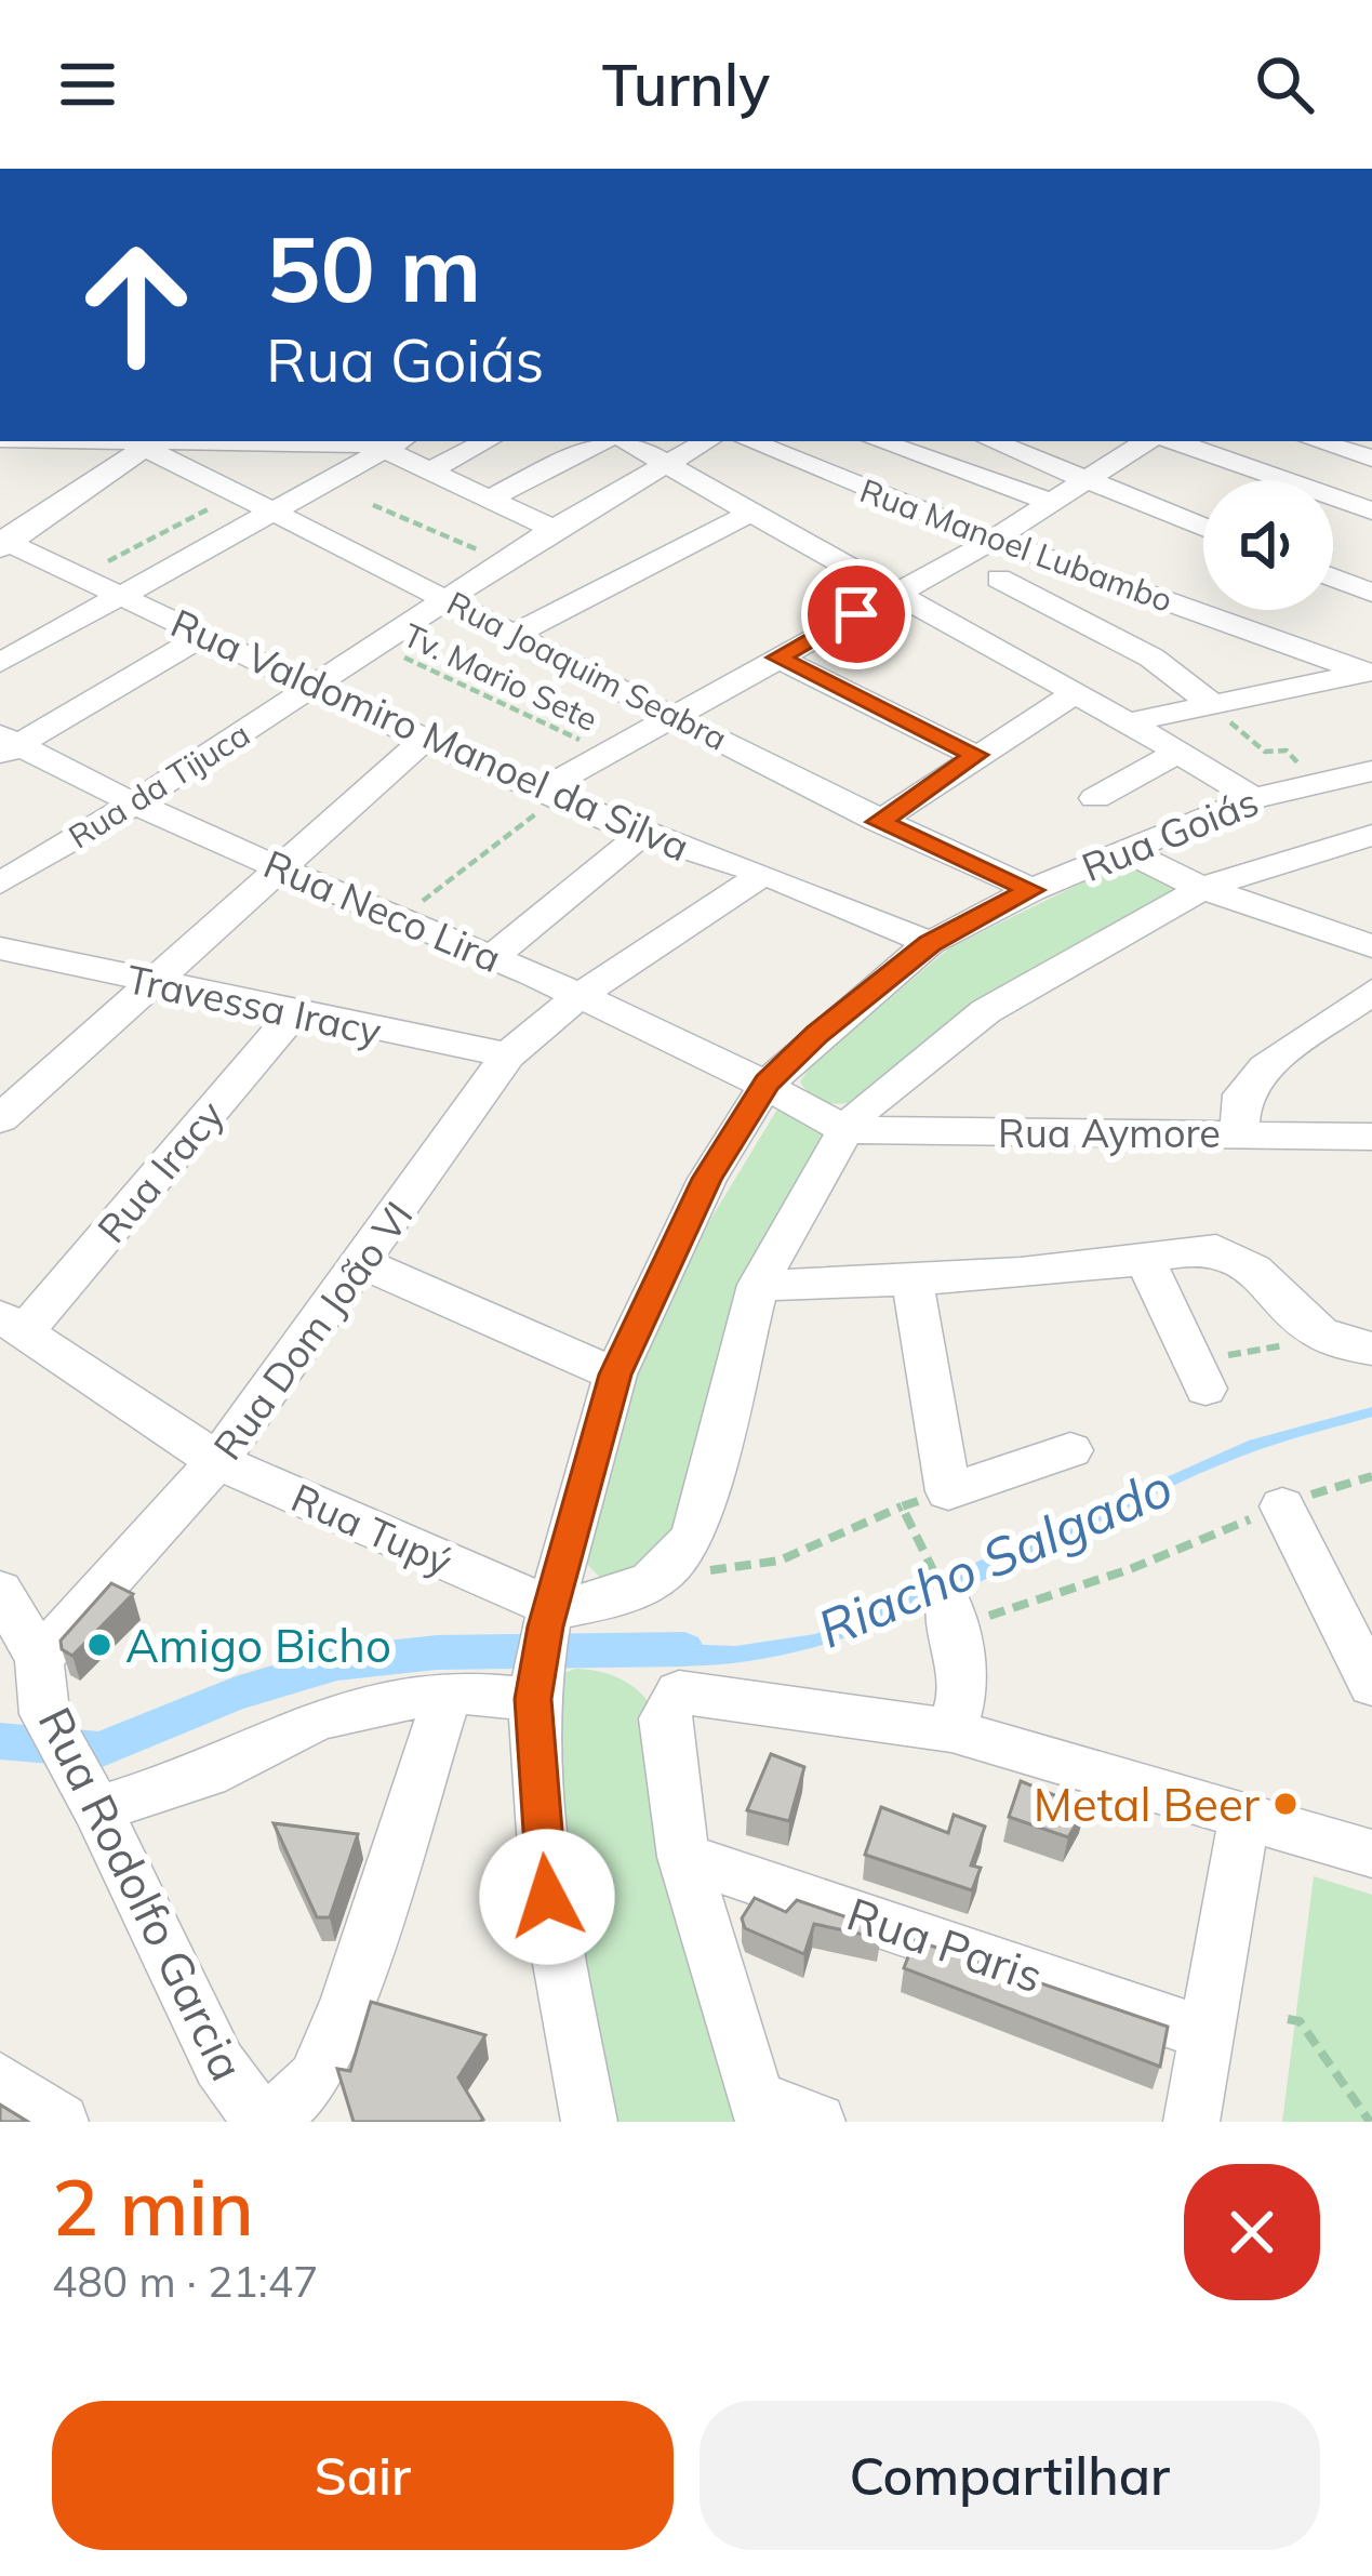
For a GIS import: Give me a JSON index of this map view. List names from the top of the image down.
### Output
{
  "streets": {
    "street": [
      "Rua Manoel Lubambo",
      "Rua Joaquim Seabra",
      "Rua Valdomiro Manoel da Silva",
      "Rua da Tijuca",
      "Rua Goiás",
      "Rua Neco Lira",
      "Travessa Iracy",
      "Rua Aymore",
      "Rua Iracy",
      "Rua Dom João VI",
      "Rua Tupý",
      "Rua Rodolfo Garcia",
      "Rua Paris"
    ],
    "path": ["Tv. Mario Sete"]
  },
  "crossings": [
    ["Rua Joaquim Seabra", "Rua da Tijuca"],
    ["Rua Joaquim Seabra", "Rua Goiás"],
    ["Tv. Mario Sete", "Rua da Tijuca"],
    ["Rua Valdomiro Manoel da Silva", "Rua da Tijuca"],
    ["Rua Valdomiro Manoel da Silva", "Rua Goiás"],
    ["Rua Valdomiro Manoel da Silva", "Rua Dom João VI"],
    ["Rua da Tijuca", "Rua Neco Lira"],
    ["Rua Goiás", "Rua Neco Lira"],
    ["Rua Goiás", "Rua Aymore"],
    ["Rua Goiás", "Rua Tupý"],
    ["Rua Neco Lira", "Rua Aymore"],
    ["Rua Neco Lira", "Rua Dom João VI"],
    ["Travessa Iracy", "Rua Iracy"],
    ["Travessa Iracy", "Rua Dom João VI"],
    ["Rua Iracy", "Rua Tupý"],
    ["Rua Dom João VI", "Rua Tupý"],
    ["Rua Dom João VI", "Rua Rodolfo Garcia"]
  ],
  "water": ["Riacho Salgado"],
  "places": ["Amigo Bicho", "Metal Beer"],
  "page": {
    "header": "Turnly",
    "turn": ["50 m", "Rua Goiás"],
    "heading": ["2 min", "480 m · 21:47"],
    "buttons": ["Sair", "Compartilhar"]
  }
}
